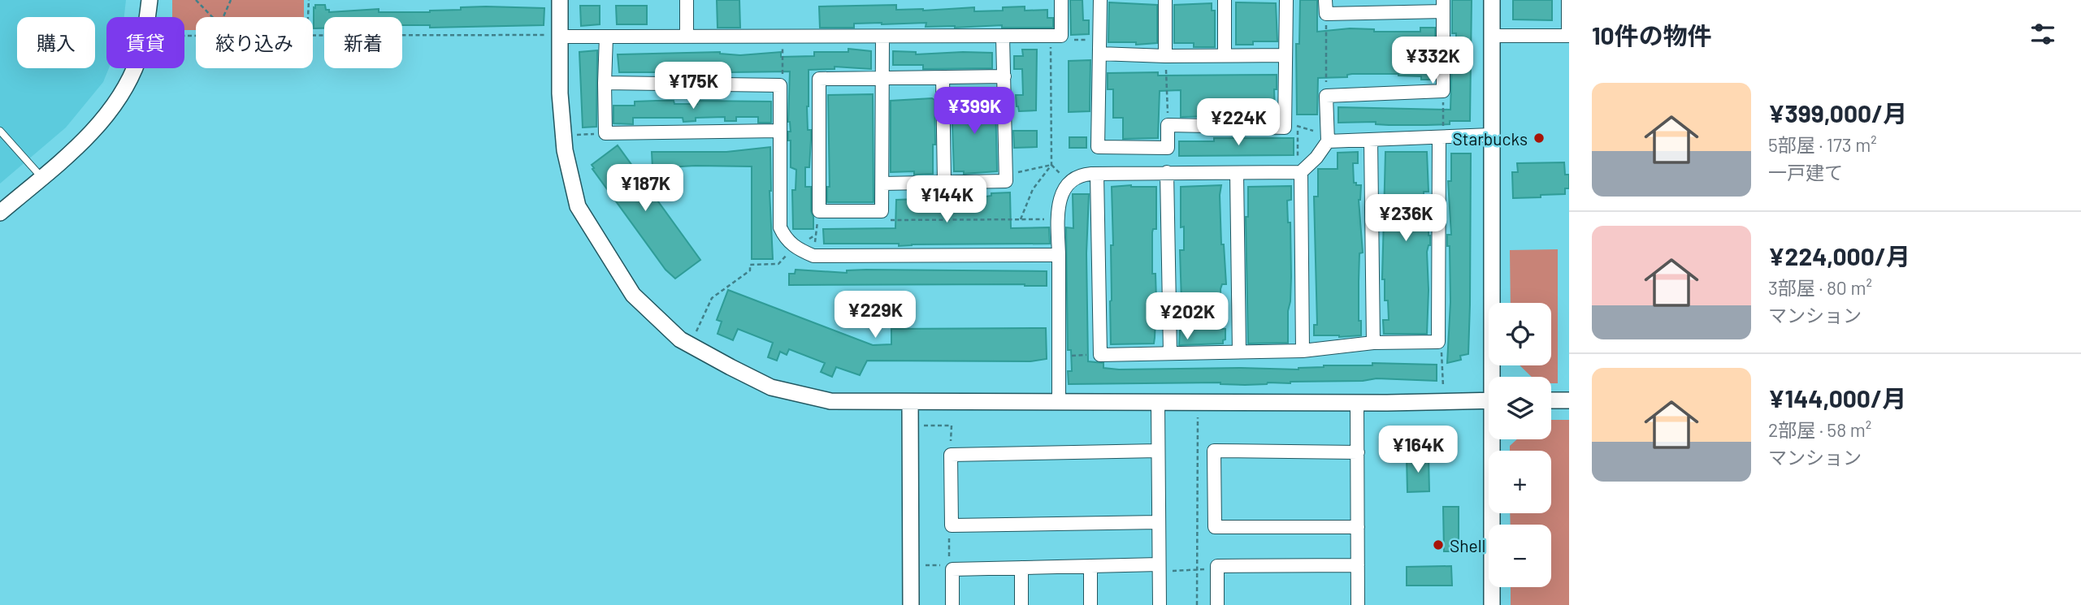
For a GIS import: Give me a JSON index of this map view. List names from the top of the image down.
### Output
{
  "places": ["Starbucks", "Shell"],
  "page": {
    "heading": "10件の物件",
    "chip": [
      "購入",
      "賃貸",
      "絞り込み",
      "新着"
    ],
    "price": [
      "¥332K",
      "¥175K",
      "¥399K",
      "¥224K",
      "¥187K",
      "¥144K",
      "¥236K",
      "¥229K",
      "¥202K",
      "¥164K"
    ],
    "list": [
      {
        "name": "¥399,000/月",
        "note": "5部屋 · 173 m² · 一戸建て"
      },
      {
        "name": "¥224,000/月",
        "note": "3部屋 · 80 m² · マンション"
      },
      {
        "name": "¥144,000/月",
        "note": "2部屋 · 58 m² · マンション"
      }
    ],
    "map_buttons": ["+", "−"]
  }
}
